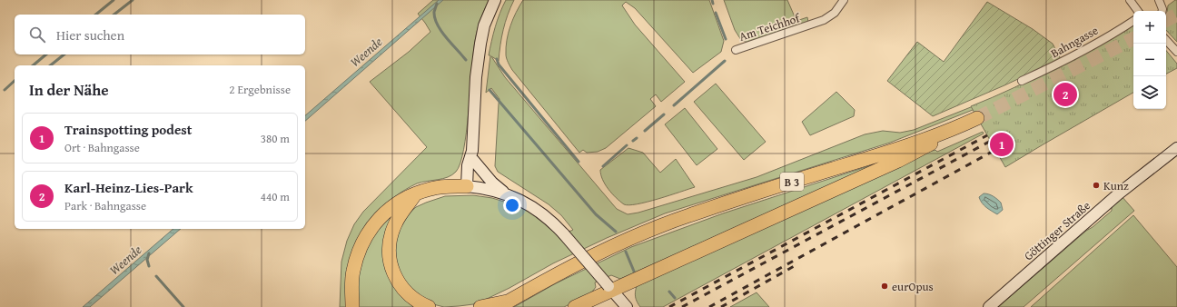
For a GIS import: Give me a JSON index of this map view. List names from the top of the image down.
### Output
{
  "streets": {
    "highway": ["B 3"],
    "main road": ["Göttinger Straße"],
    "street": ["Am Teichhof", "Bahngasse"]
  },
  "water": ["Weende"],
  "places": ["Kunz", "eurOpus"],
  "page": {
    "map_buttons": ["+", "−"],
    "search": "Hier suchen",
    "heading": ["In der Nähe", "2 Ergebnisse"],
    "pins": ["2", "1"],
    "list": [
      {
        "mark": "1",
        "name": "Trainspotting podest",
        "note": "Ort · Bahngasse",
        "value": "380 m"
      },
      {
        "mark": "2",
        "name": "Karl-Heinz-Lies-Park",
        "note": "Park · Bahngasse",
        "value": "440 m"
      }
    ]
  }
}
